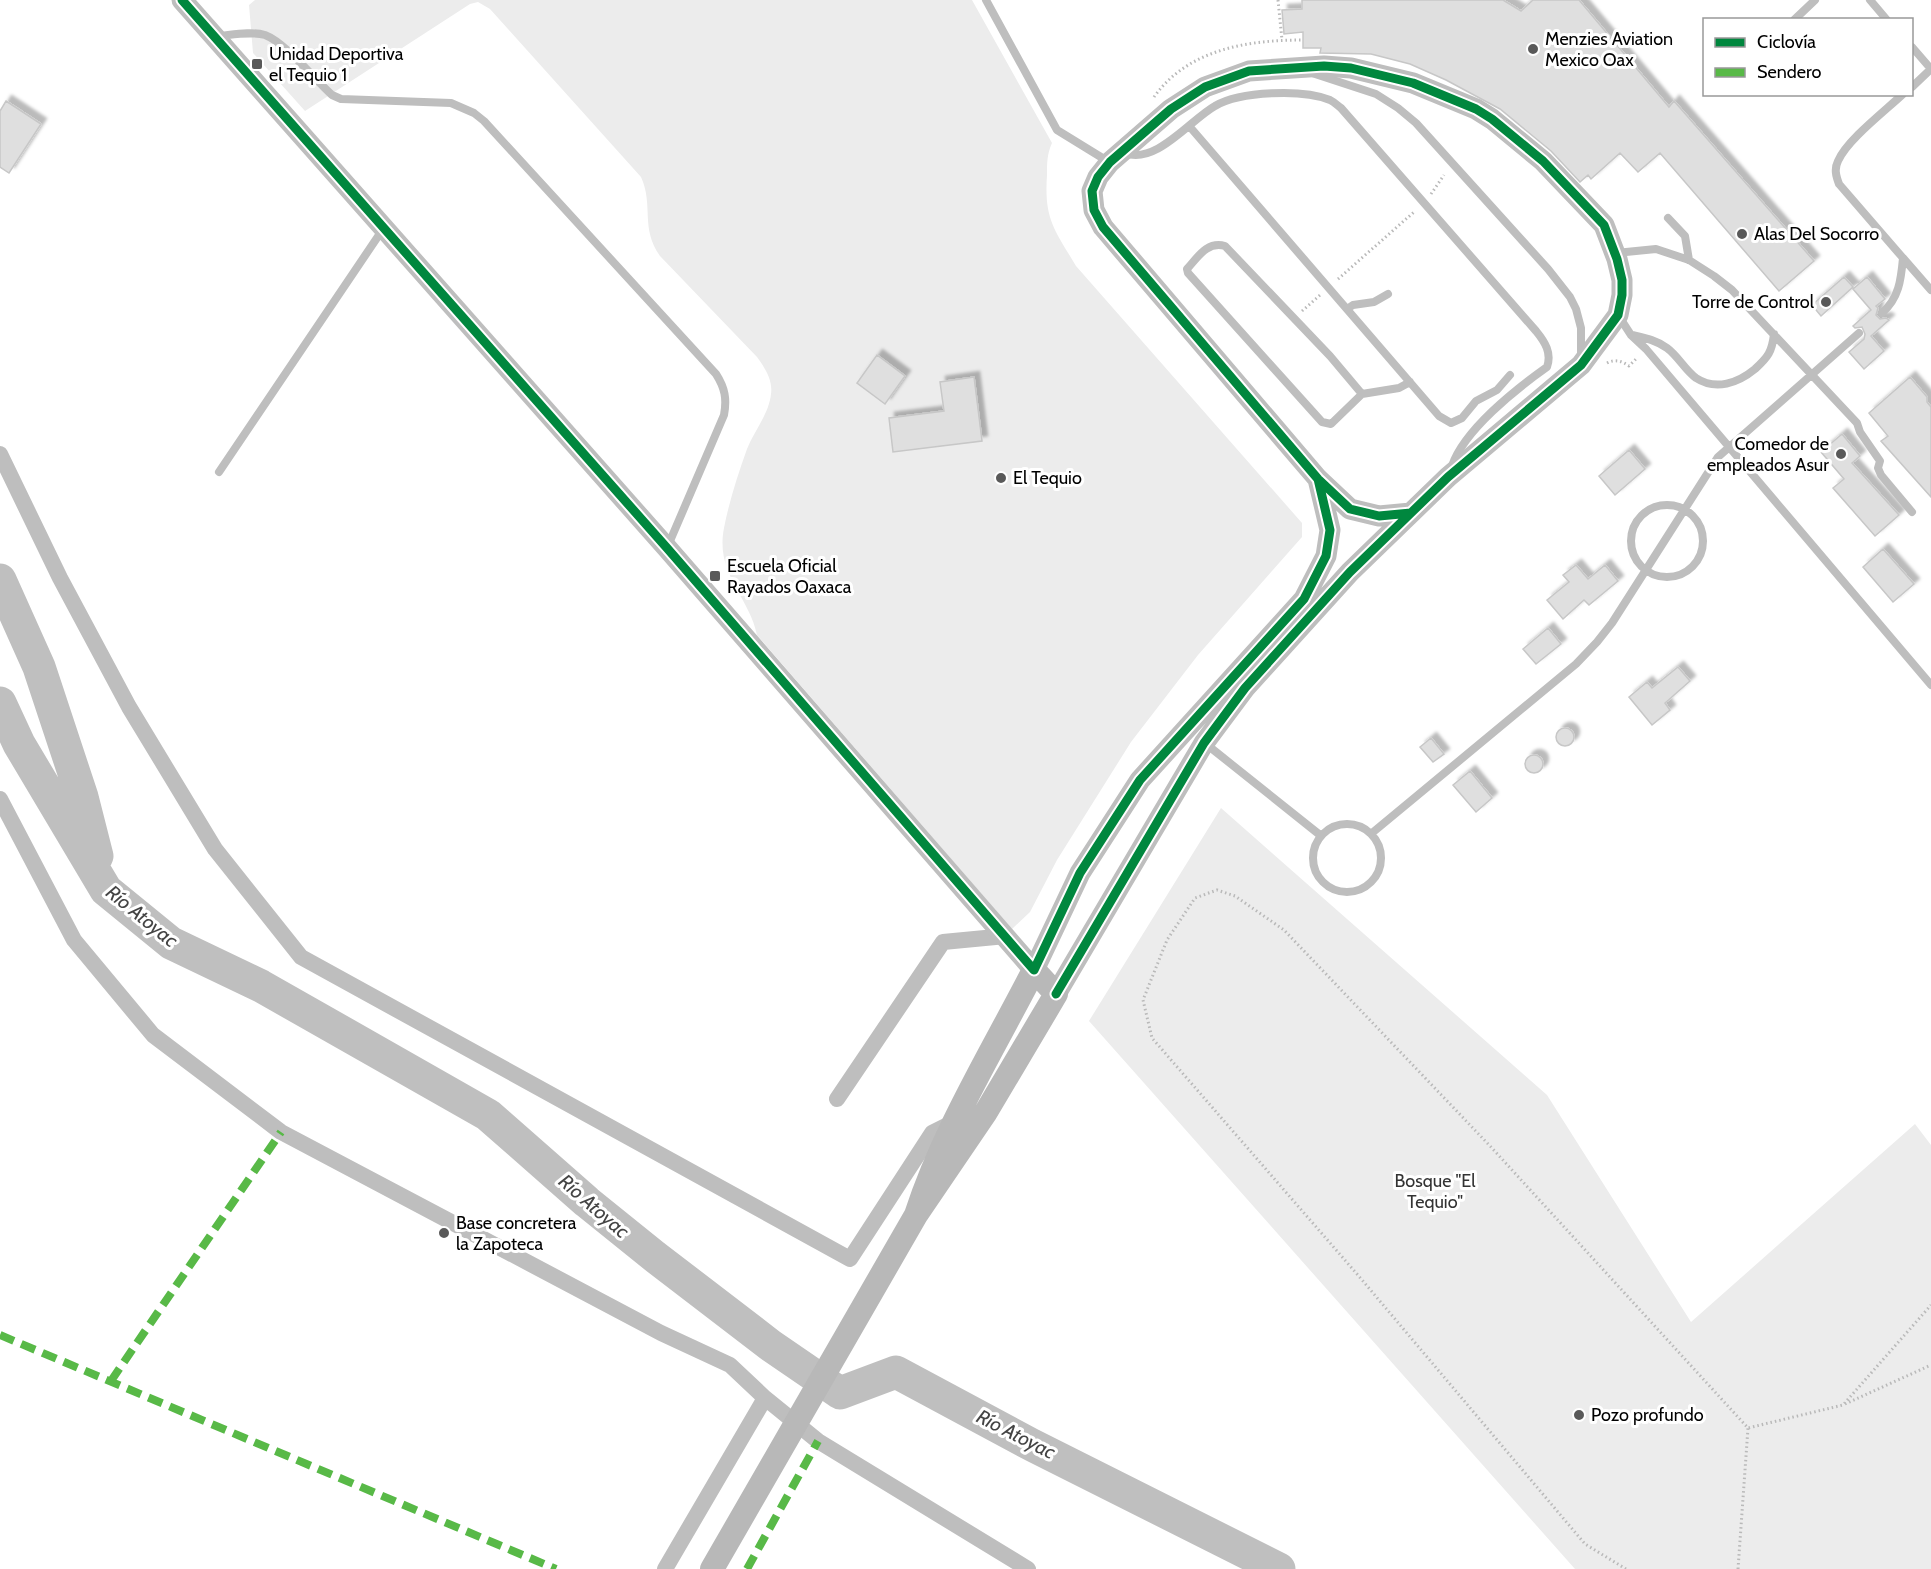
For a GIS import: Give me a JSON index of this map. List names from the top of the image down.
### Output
{
  "water": ["Río Atoyac"],
  "parks": ["Bosque \"El Tequio\""],
  "places": {
    "other": [
      "Menzies Aviation Mexico Oax",
      "Alas Del Socorro",
      "Torre de Control",
      "Comedor de empleados Asur",
      "El Tequio",
      "Base concretera la Zapoteca",
      "Pozo profundo"
    ],
    "transit": ["Unidad Deportiva el Tequio 1", "Escuela Oficial Rayados Oaxaca"]
  },
  "legend": ["Ciclovía", "Sendero"]
}
